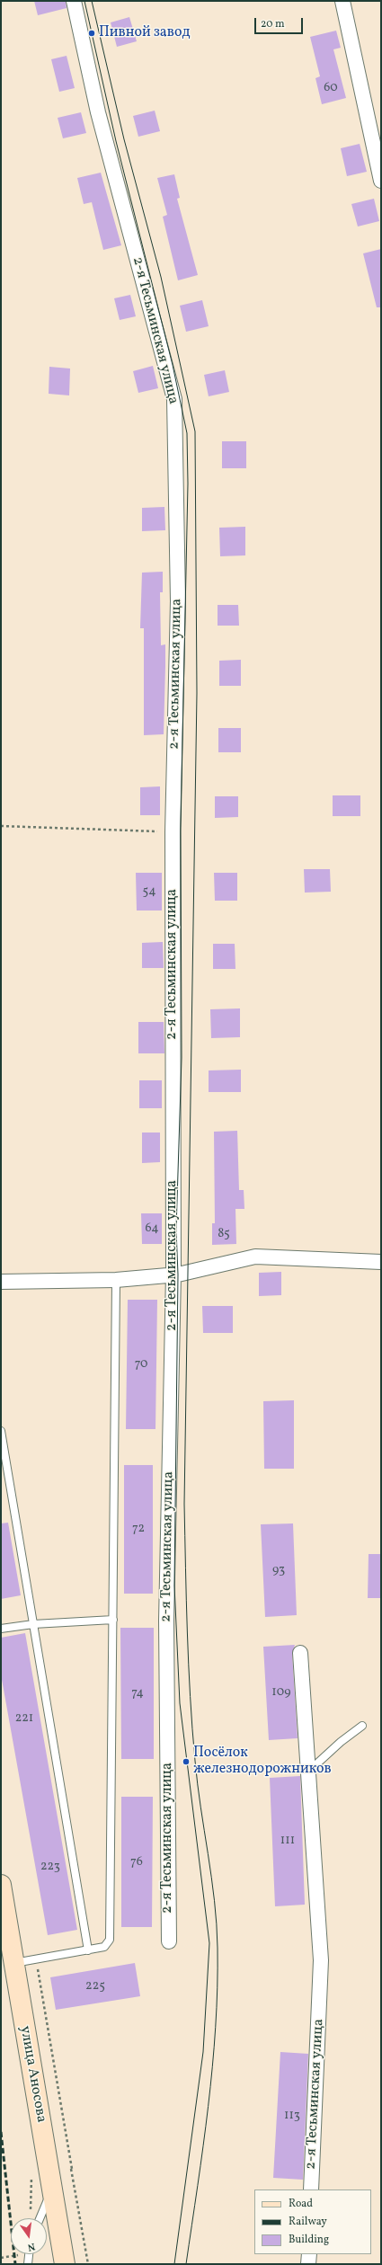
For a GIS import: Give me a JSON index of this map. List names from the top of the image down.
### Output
{
  "streets": {
    "main road": ["улица Аносова"],
    "street": ["2-я Тесьминская улица"]
  },
  "places": ["Пивной завод", "Посёлок железнодорожников"],
  "house_numbers": [
    "60",
    "54",
    "64",
    "85",
    "70",
    "72",
    "93",
    "109",
    "74",
    "221",
    "111",
    "76",
    "223",
    "225",
    "113"
  ],
  "legend": ["Road", "Railway", "Building"],
  "scale_bar": "20 m",
  "north": "bottom"
}
